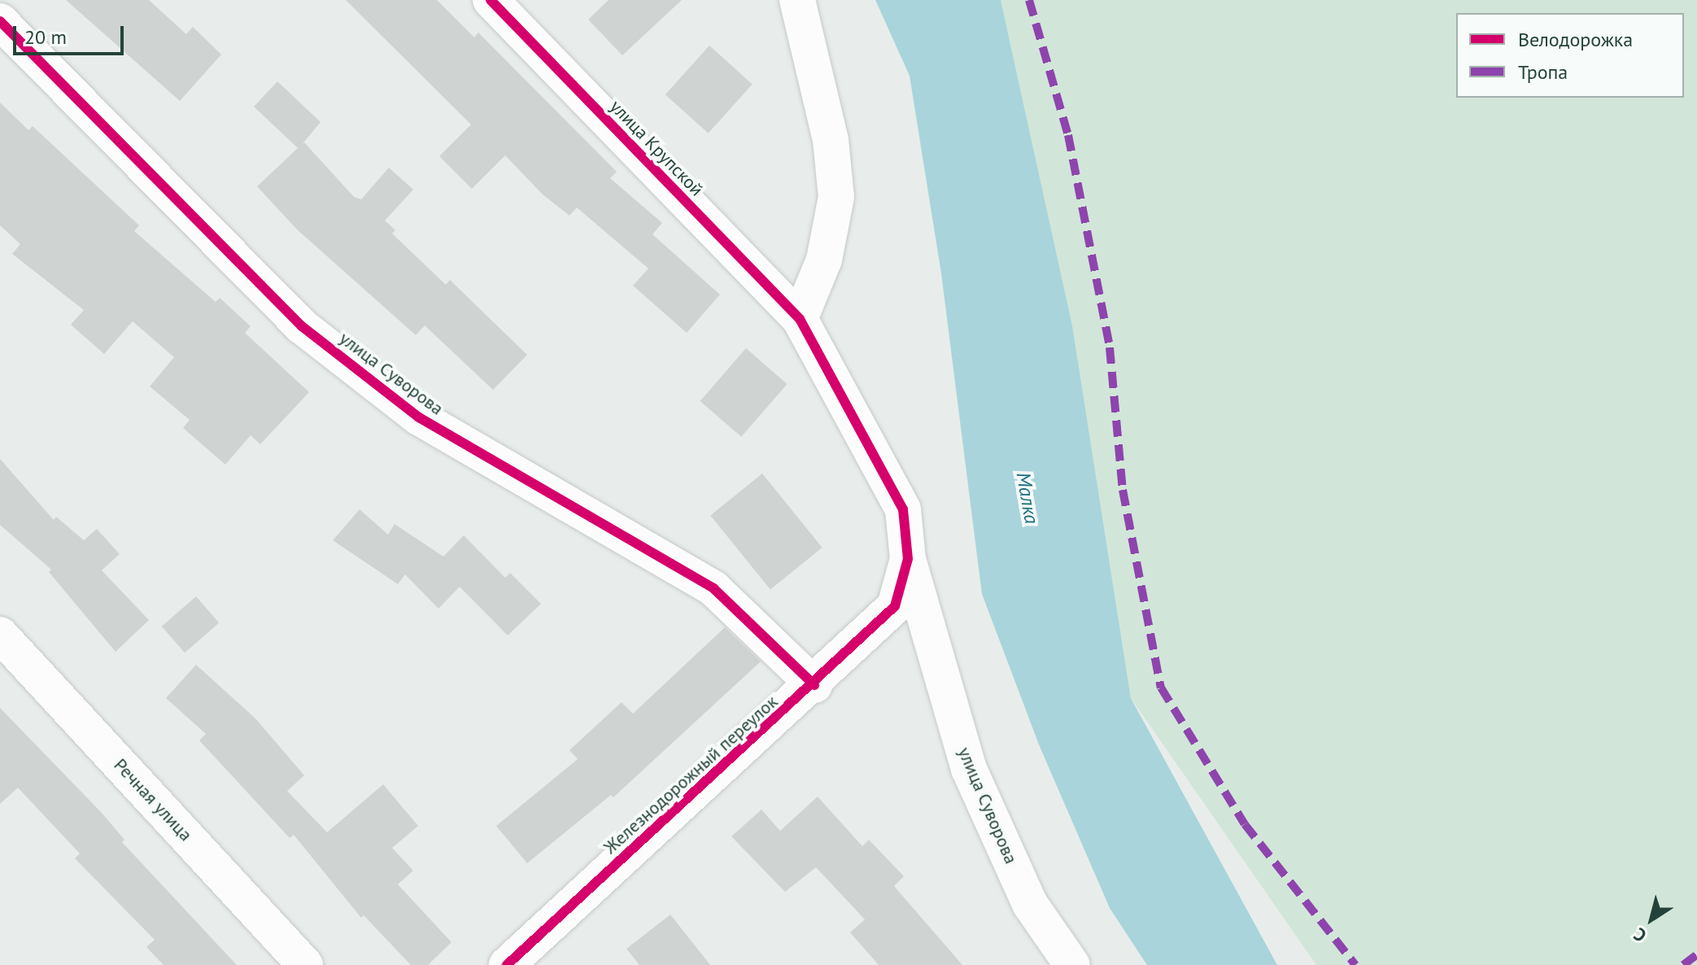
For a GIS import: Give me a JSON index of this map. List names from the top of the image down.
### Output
{
  "streets": {
    "street": [
      "улица Крупской",
      "улица Суворова",
      "Железнодорожный переулок",
      "Речная улица"
    ]
  },
  "crossings": [
    ["улица Крупской", "улица Суворова"],
    ["улица Крупской", "Железнодорожный переулок"],
    ["улица Суворова", "Железнодорожный переулок"]
  ],
  "water": ["Малка"],
  "legend": ["Велодорожка", "Тропа"],
  "scale_bar": "20 m",
  "north": "bottom left"
}
